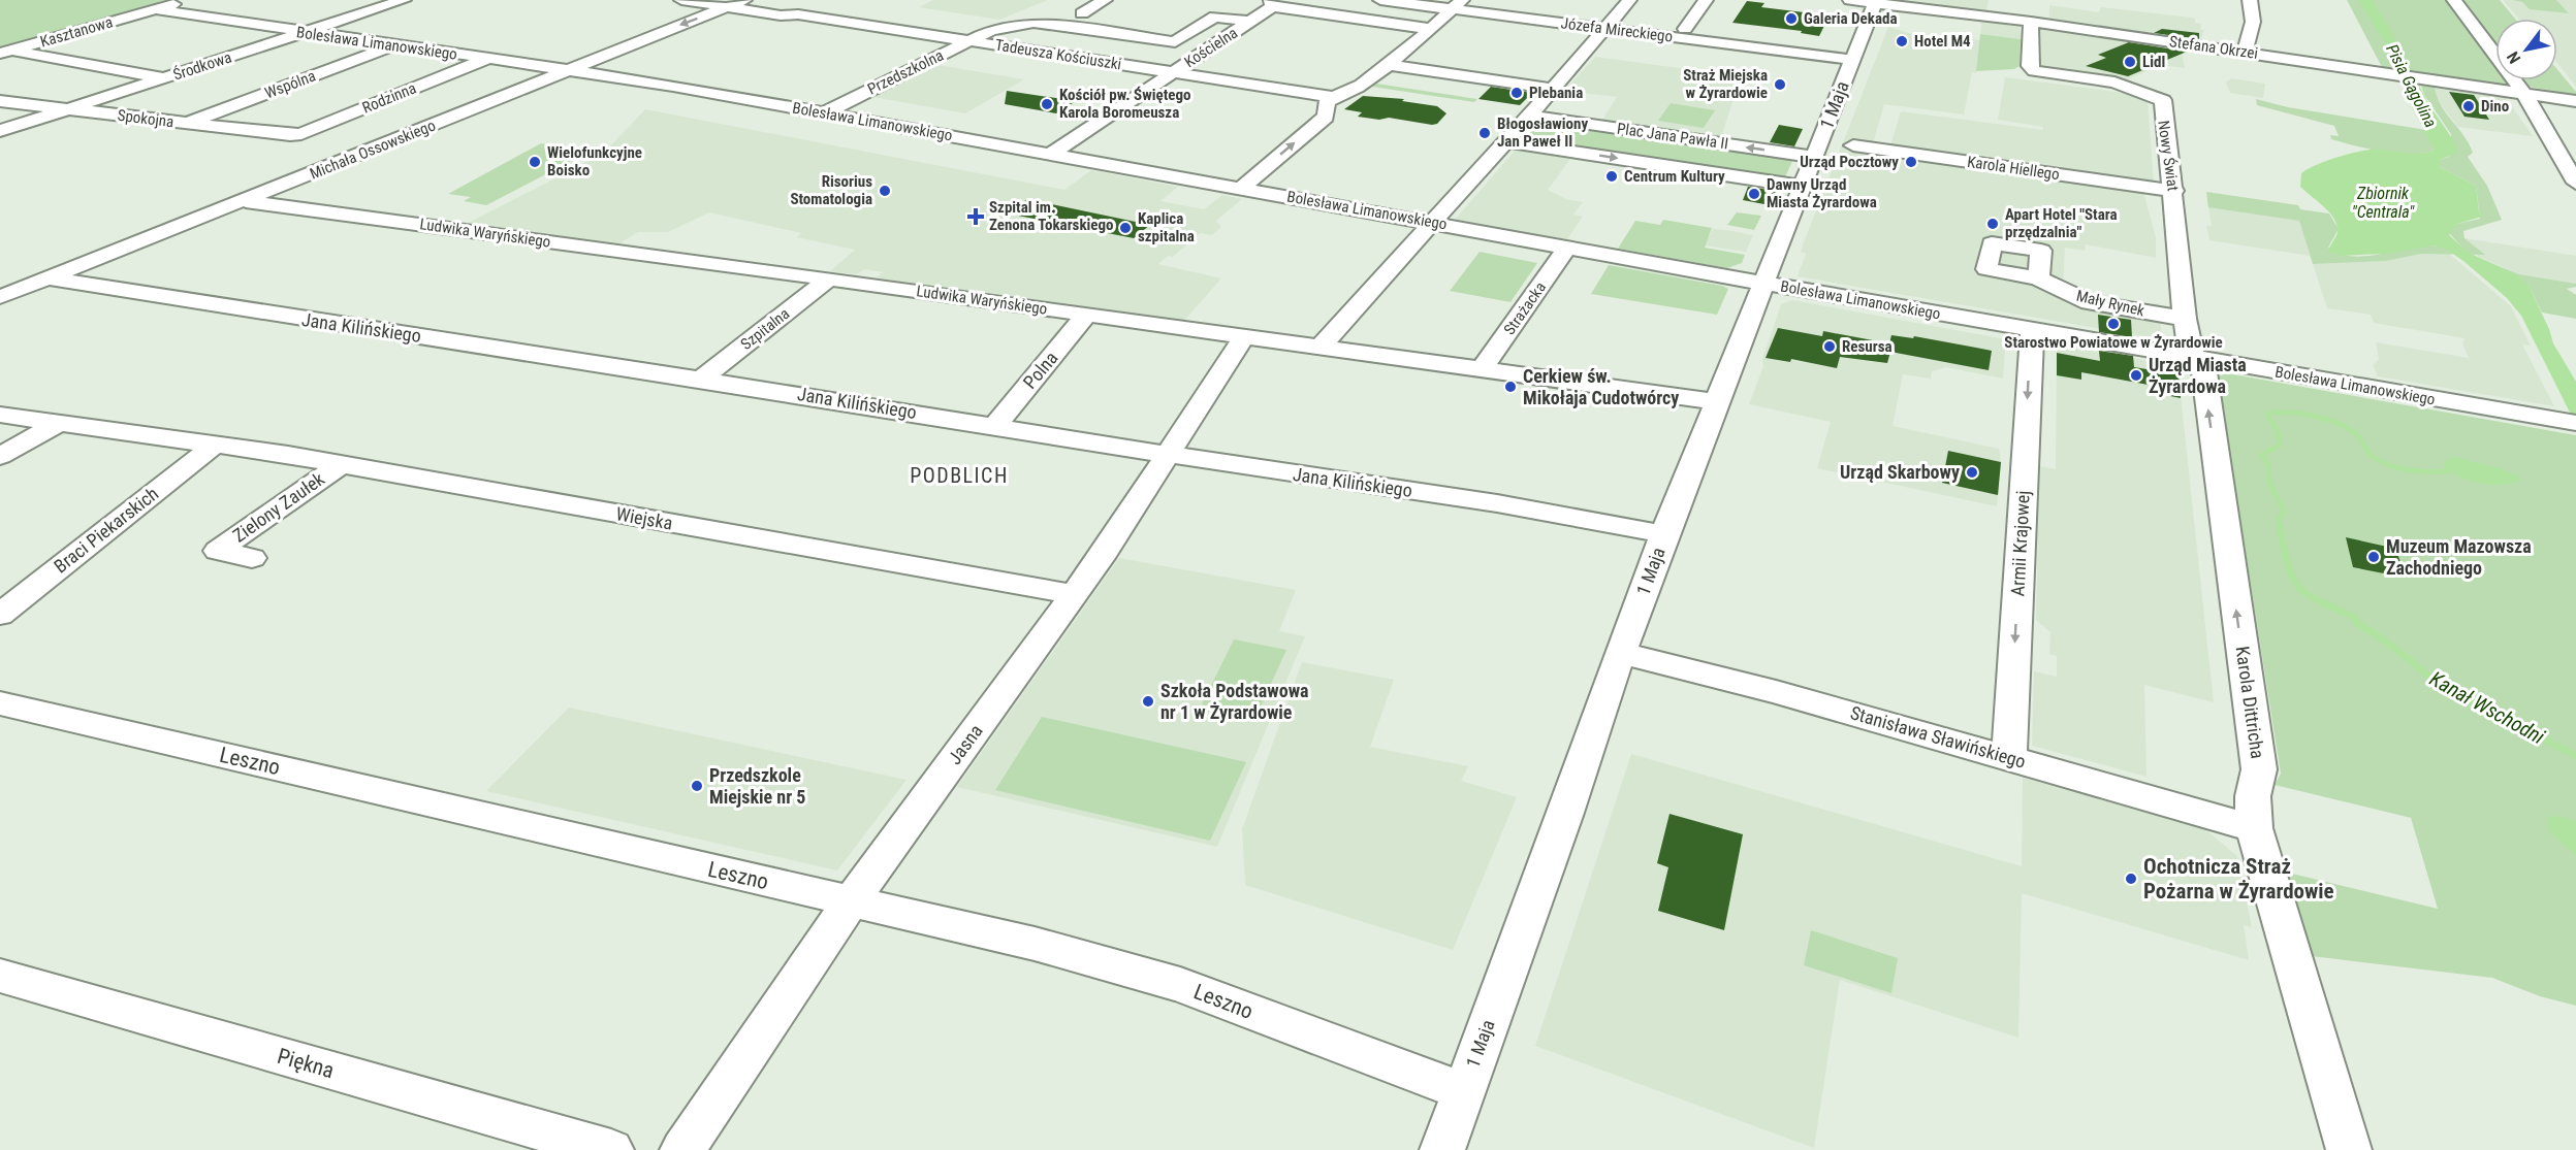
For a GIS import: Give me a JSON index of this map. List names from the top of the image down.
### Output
{
  "streets": {
    "street": [
      "Józefa Mireckiego",
      "Kasztanowa",
      "Bolesława Limanowskiego",
      "Kościelna",
      "Stefana Okrzei",
      "Tadeusza Kościuszki",
      "Środkowa",
      "Przedszkolna",
      "Wspólna",
      "Rodzinna",
      "1 Maja",
      "Spokojna",
      "Plac Jana Pawła II",
      "Michała Ossowskiego",
      "Nowy Świat",
      "Karola Hiellego",
      "Ludwika Waryńskiego",
      "Mały Rynek",
      "Strażacka",
      "Jana Kilińskiego",
      "Szpitalna",
      "Polna",
      "Zielony Zaułek",
      "Wiejska",
      "Braci Piekarskich",
      "Armii Krajowej",
      "Karola Dittricha",
      "Stanisława Sławińskiego",
      "Jasna",
      "Leszno",
      "Piękna"
    ]
  },
  "crossings": [
    ["Józefa Mireckiego", "1 Maja"],
    ["Kasztanowa", "Bolesława Limanowskiego"],
    ["Bolesława Limanowskiego", "Kościelna"],
    ["Bolesława Limanowskiego", "Środkowa"],
    ["Bolesława Limanowskiego", "Przedszkolna"],
    ["Bolesława Limanowskiego", "Wspólna"],
    ["Bolesława Limanowskiego", "Rodzinna"],
    ["Bolesława Limanowskiego", "1 Maja"],
    ["Bolesława Limanowskiego", "Michała Ossowskiego"],
    ["Bolesława Limanowskiego", "Nowy Świat"],
    ["Bolesława Limanowskiego", "Strażacka"],
    ["Bolesława Limanowskiego", "Armii Krajowej"],
    ["Bolesława Limanowskiego", "Karola Dittricha"],
    ["Kościelna", "Tadeusza Kościuszki"],
    ["Kościelna", "Przedszkolna"],
    ["Stefana Okrzei", "1 Maja"],
    ["Stefana Okrzei", "Nowy Świat"],
    ["Tadeusza Kościuszki", "Przedszkolna"],
    ["Tadeusza Kościuszki", "Michała Ossowskiego"],
    ["Środkowa", "Spokojna"],
    ["Wspólna", "Spokojna"],
    ["Rodzinna", "Spokojna"],
    ["1 Maja", "Plac Jana Pawła II"],
    ["1 Maja", "Karola Hiellego"],
    ["1 Maja", "Ludwika Waryńskiego"],
    ["1 Maja", "Jana Kilińskiego"],
    ["1 Maja", "Stanisława Sławińskiego"],
    ["1 Maja", "Leszno"],
    ["Plac Jana Pawła II", "Karola Hiellego"],
    ["Michała Ossowskiego", "Ludwika Waryńskiego"],
    ["Michała Ossowskiego", "Jana Kilińskiego"],
    ["Nowy Świat", "Karola Hiellego"],
    ["Nowy Świat", "Mały Rynek"],
    ["Nowy Świat", "Karola Dittricha"],
    ["Ludwika Waryńskiego", "Strażacka"],
    ["Ludwika Waryńskiego", "Szpitalna"],
    ["Ludwika Waryńskiego", "Polna"],
    ["Ludwika Waryńskiego", "Jasna"],
    ["Jana Kilińskiego", "Szpitalna"],
    ["Jana Kilińskiego", "Polna"],
    ["Jana Kilińskiego", "Jasna"],
    ["Zielony Zaułek", "Wiejska"],
    ["Wiejska", "Braci Piekarskich"],
    ["Wiejska", "Jasna"],
    ["Armii Krajowej", "Stanisława Sławińskiego"],
    ["Karola Dittricha", "Stanisława Sławińskiego"],
    ["Jasna", "Leszno"]
  ],
  "one_way": ["Armii Krajowej", "Karola Dittricha"],
  "districts": ["PODBLICH"],
  "water": ["Pisia Gągolina", "Zbiornik \"Centrala\"", "Kanał Wschodni"],
  "places": {
    "other": [
      "Galeria Dekada",
      "Hotel M4",
      "Lidl",
      "Straż Miejska w Żyrardowie",
      "Plebania",
      "Kościół pw. Świętego Karola Boromeusza",
      "Dino",
      "Błogosławiony Jan Paweł II",
      "Wielofunkcyjne Boisko",
      "Urząd Pocztowy",
      "Centrum Kultury",
      "Risorius Stomatologia",
      "Dawny Urząd Miasta Żyrardowa",
      "Apart Hotel \"Stara przędzalnia\"",
      "Kaplica szpitalna",
      "Starostwo Powiatowe w Żyrardowie",
      "Resursa",
      "Urząd Miasta Żyrardowa",
      "Cerkiew św. Mikołaja Cudotwórcy",
      "Urząd Skarbowy",
      "Muzeum Mazowsza Zachodniego",
      "Szkoła Podstawowa nr 1 w Żyrardowie",
      "Przedszkole Miejskie nr 5",
      "Ochotnicza Straż Pożarna w Żyrardowie"
    ],
    "health": ["Szpital im. Zenona Tokarskiego"]
  },
  "north": "bottom left"
}
